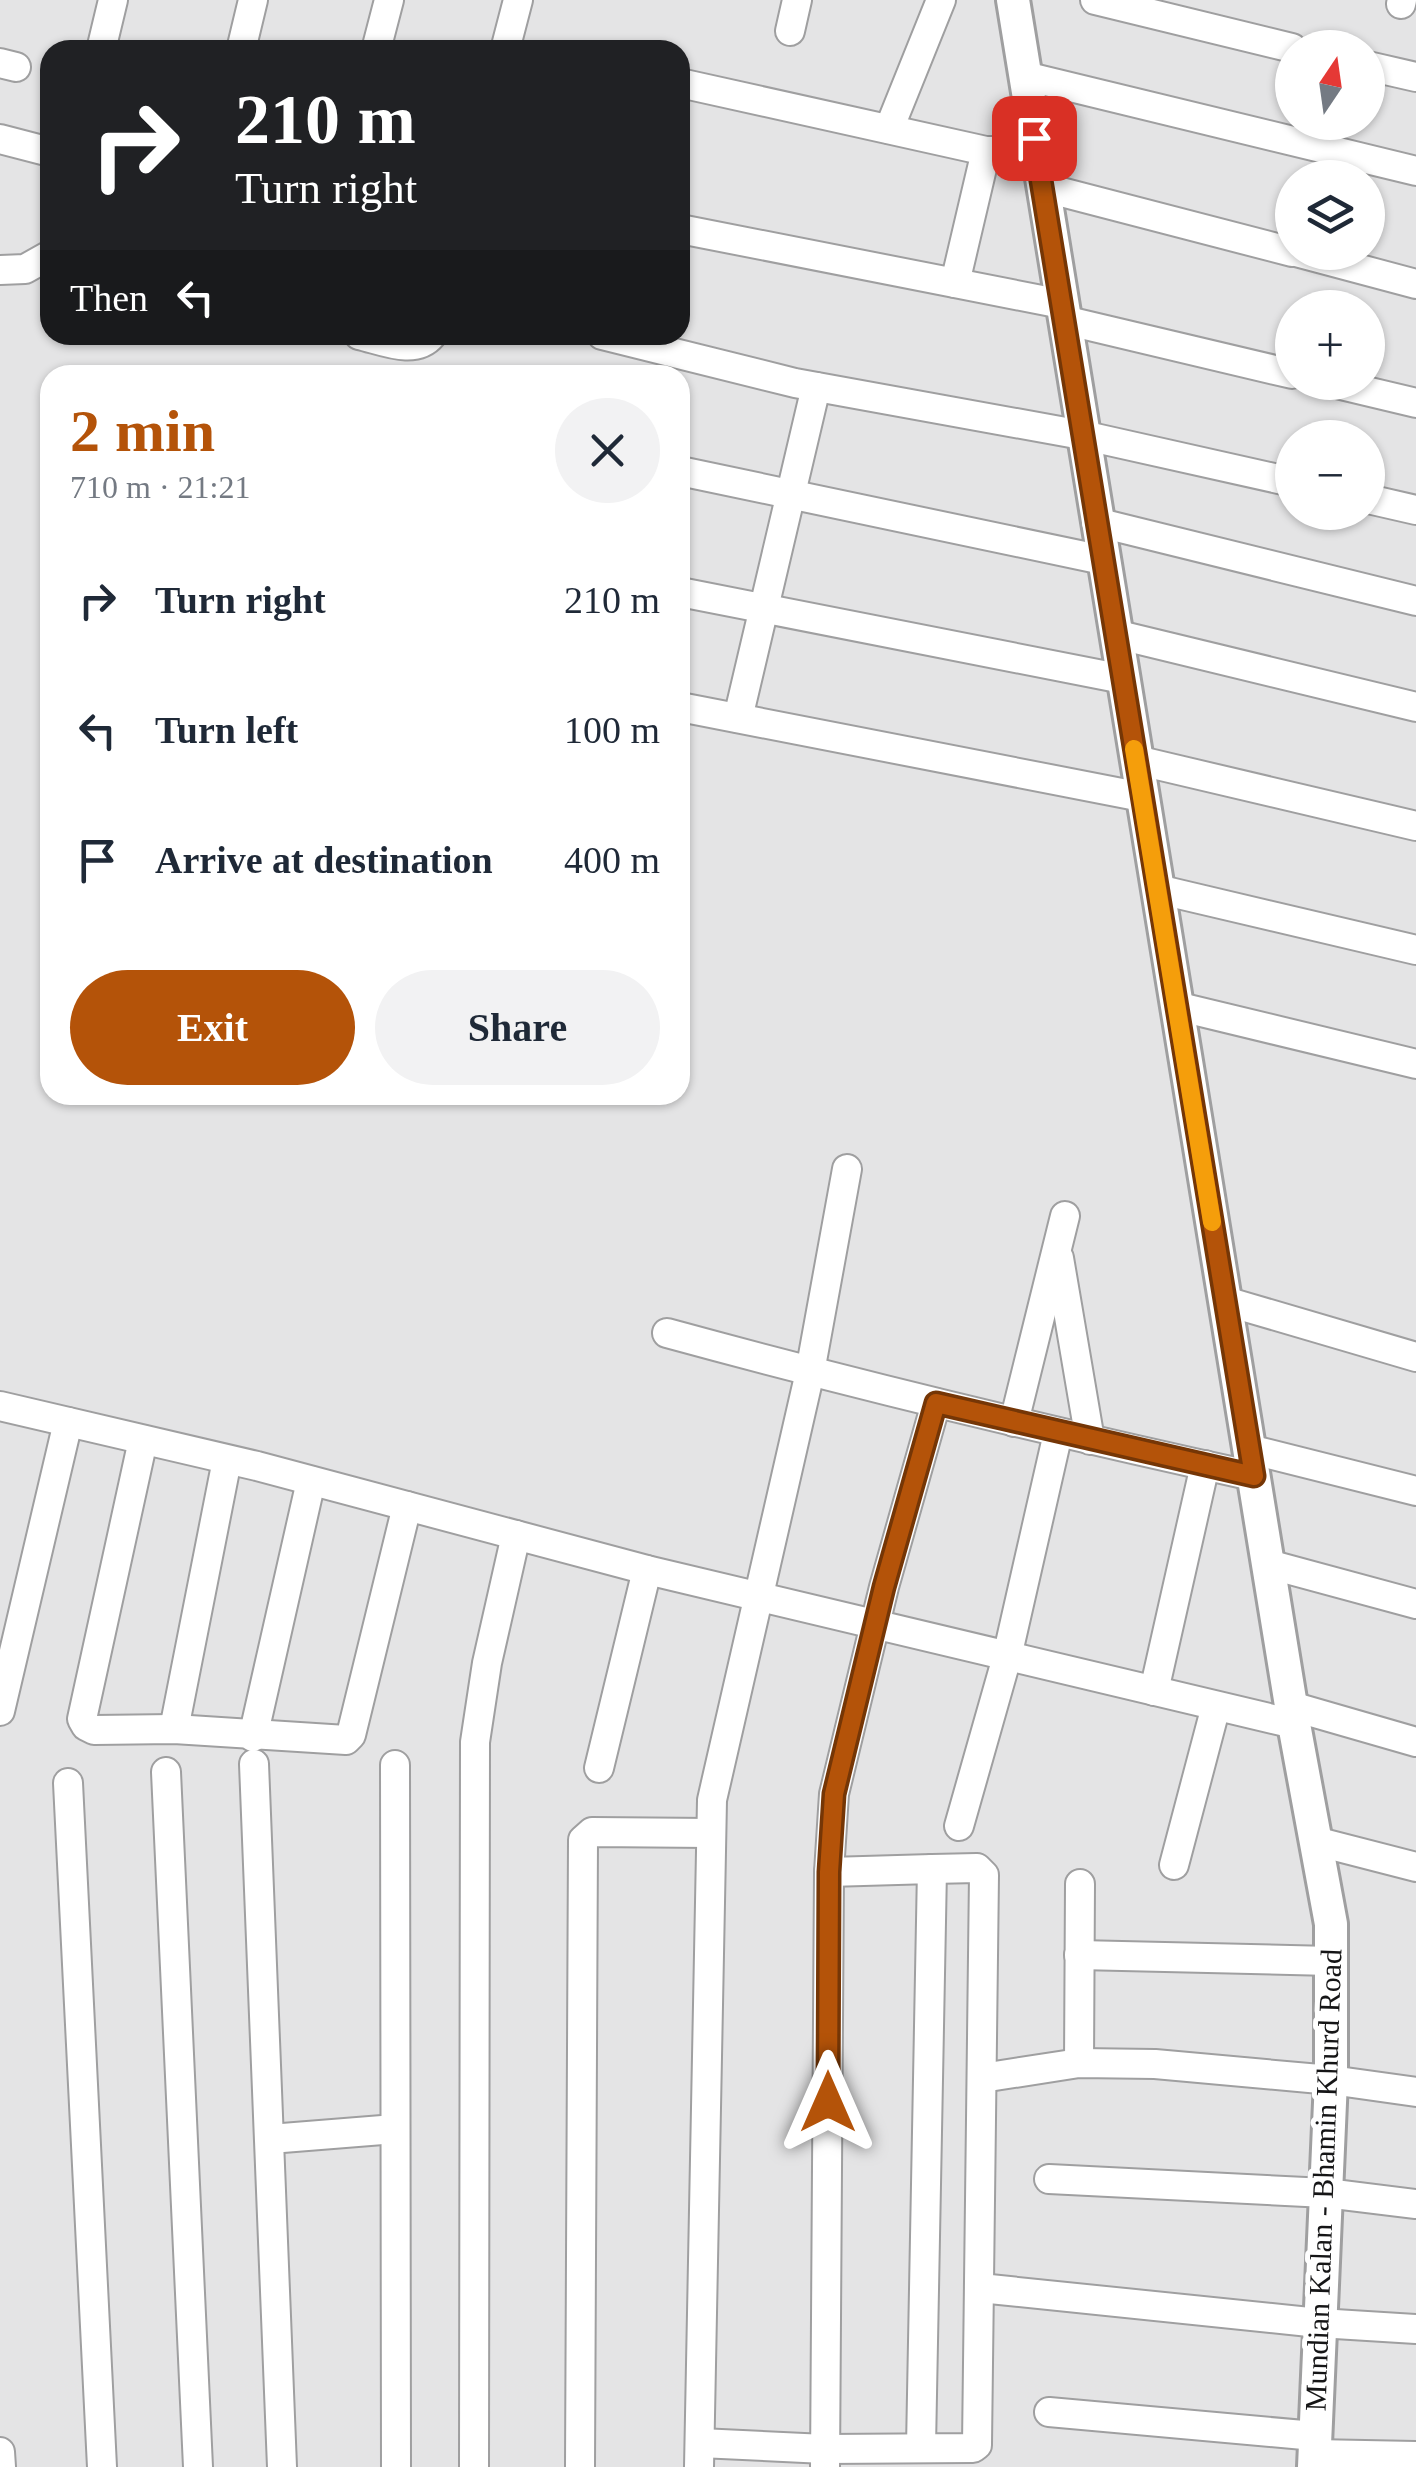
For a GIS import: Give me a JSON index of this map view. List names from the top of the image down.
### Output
{
  "streets": {
    "street": ["Mundian Kalan - Bhamin Khurd Road"]
  },
  "north": "top",
  "page": {
    "map_buttons": ["+", "−"],
    "turn": ["210 m", "Turn right"],
    "then": "Then",
    "heading": ["2 min", "710 m · 21:21"],
    "list": [
      {
        "name": "Turn right",
        "value": "210 m"
      },
      {
        "name": "Turn left",
        "value": "100 m"
      },
      {
        "name": "Arrive at destination",
        "value": "400 m"
      }
    ],
    "buttons": ["Exit", "Share"]
  }
}
